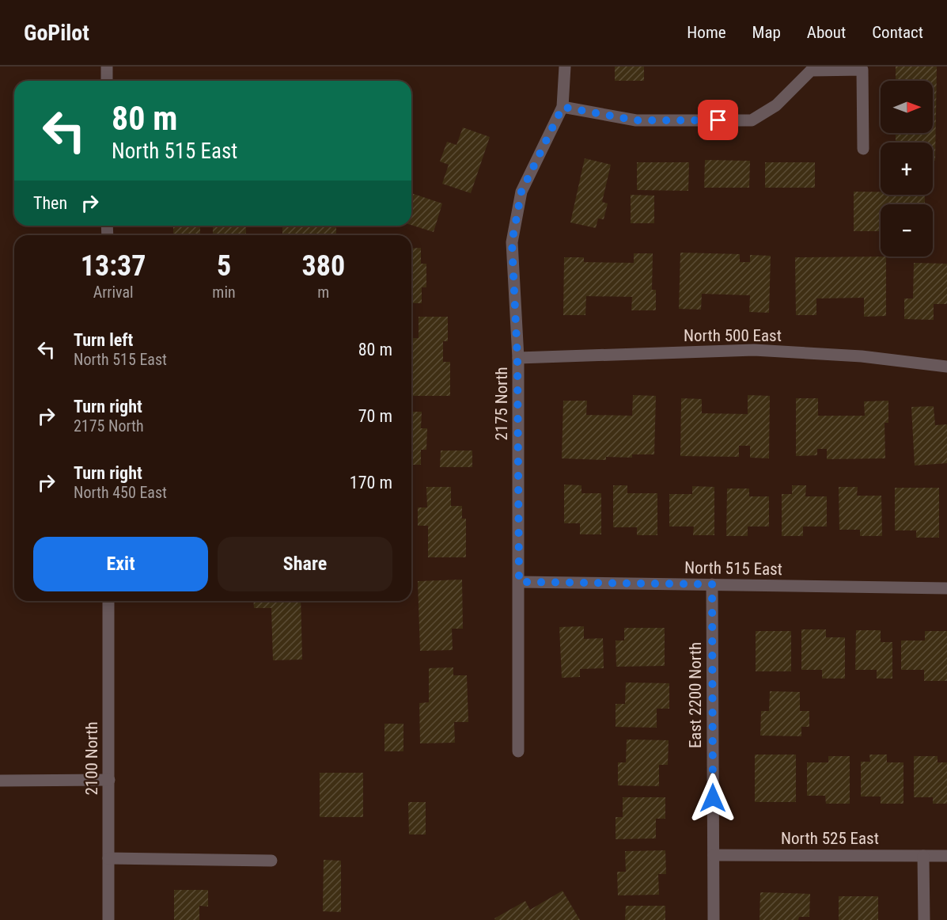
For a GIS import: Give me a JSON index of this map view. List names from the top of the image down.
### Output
{
  "streets": {
    "street": [
      "North 500 East",
      "2175 North",
      "North 515 East",
      "East 2200 North",
      "2100 North",
      "North 525 East"
    ]
  },
  "crossings": [
    ["North 500 East", "2175 North"],
    ["2175 North", "North 515 East"],
    ["North 515 East", "East 2200 North"],
    ["East 2200 North", "North 525 East"]
  ],
  "north": "right",
  "page": {
    "header": "GoPilot",
    "nav": [
      "Home",
      "Map",
      "About",
      "Contact"
    ],
    "map_buttons": ["+", "−"],
    "turn": ["80 m", "North 515 East"],
    "then": "Then",
    "eta": [
      "13:37",
      "Arrival",
      "5",
      "min",
      "380",
      "m"
    ],
    "list": [
      {
        "name": "Turn left",
        "note": "North 515 East",
        "value": "80 m"
      },
      {
        "name": "Turn right",
        "note": "2175 North",
        "value": "70 m"
      },
      {
        "name": "Turn right",
        "note": "North 450 East",
        "value": "170 m"
      }
    ],
    "buttons": ["Exit", "Share"]
  }
}
